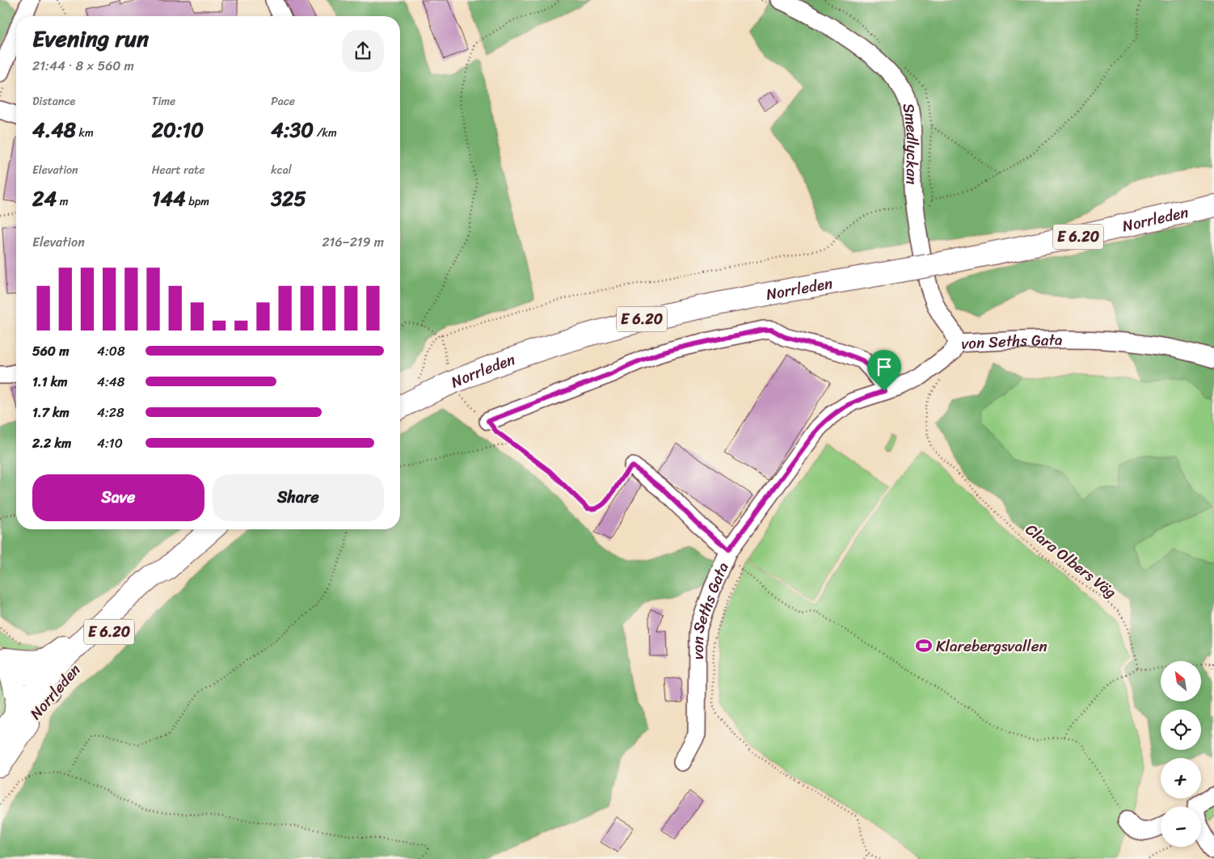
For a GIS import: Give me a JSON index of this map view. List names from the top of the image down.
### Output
{
  "streets": {
    "highway": ["Norrleden", "E 6.20"],
    "street": ["Smedlyckan", "von Seths Gata"],
    "path": ["Clara Olbers Väg"]
  },
  "crossings": [
    ["Smedlyckan", "von Seths Gata"],
    ["von Seths Gata", "Clara Olbers Väg"]
  ],
  "places": {
    "sports": ["Klarebergsvallen"]
  },
  "north": "top left",
  "page": {
    "heading": ["Evening run", "21:44 · 8 × 560 m"],
    "stats": [
      ["Distance", "4.48 km"],
      ["Time", "20:10"],
      ["Pace", "4:30 /km"],
      ["Elevation", "24 m"],
      ["Heart rate", "144 bpm"],
      ["kcal", "325"]
    ],
    "chart": ["Elevation", "216–219 m"],
    "list": [
      {
        "name": "560 m",
        "note": "4:08"
      },
      {
        "name": "1.1 km",
        "note": "4:48"
      },
      {
        "name": "1.7 km",
        "note": "4:28"
      },
      {
        "name": "2.2 km",
        "note": "4:10"
      }
    ],
    "buttons": ["Save", "Share"],
    "map_buttons": ["+", "−"]
  }
}
